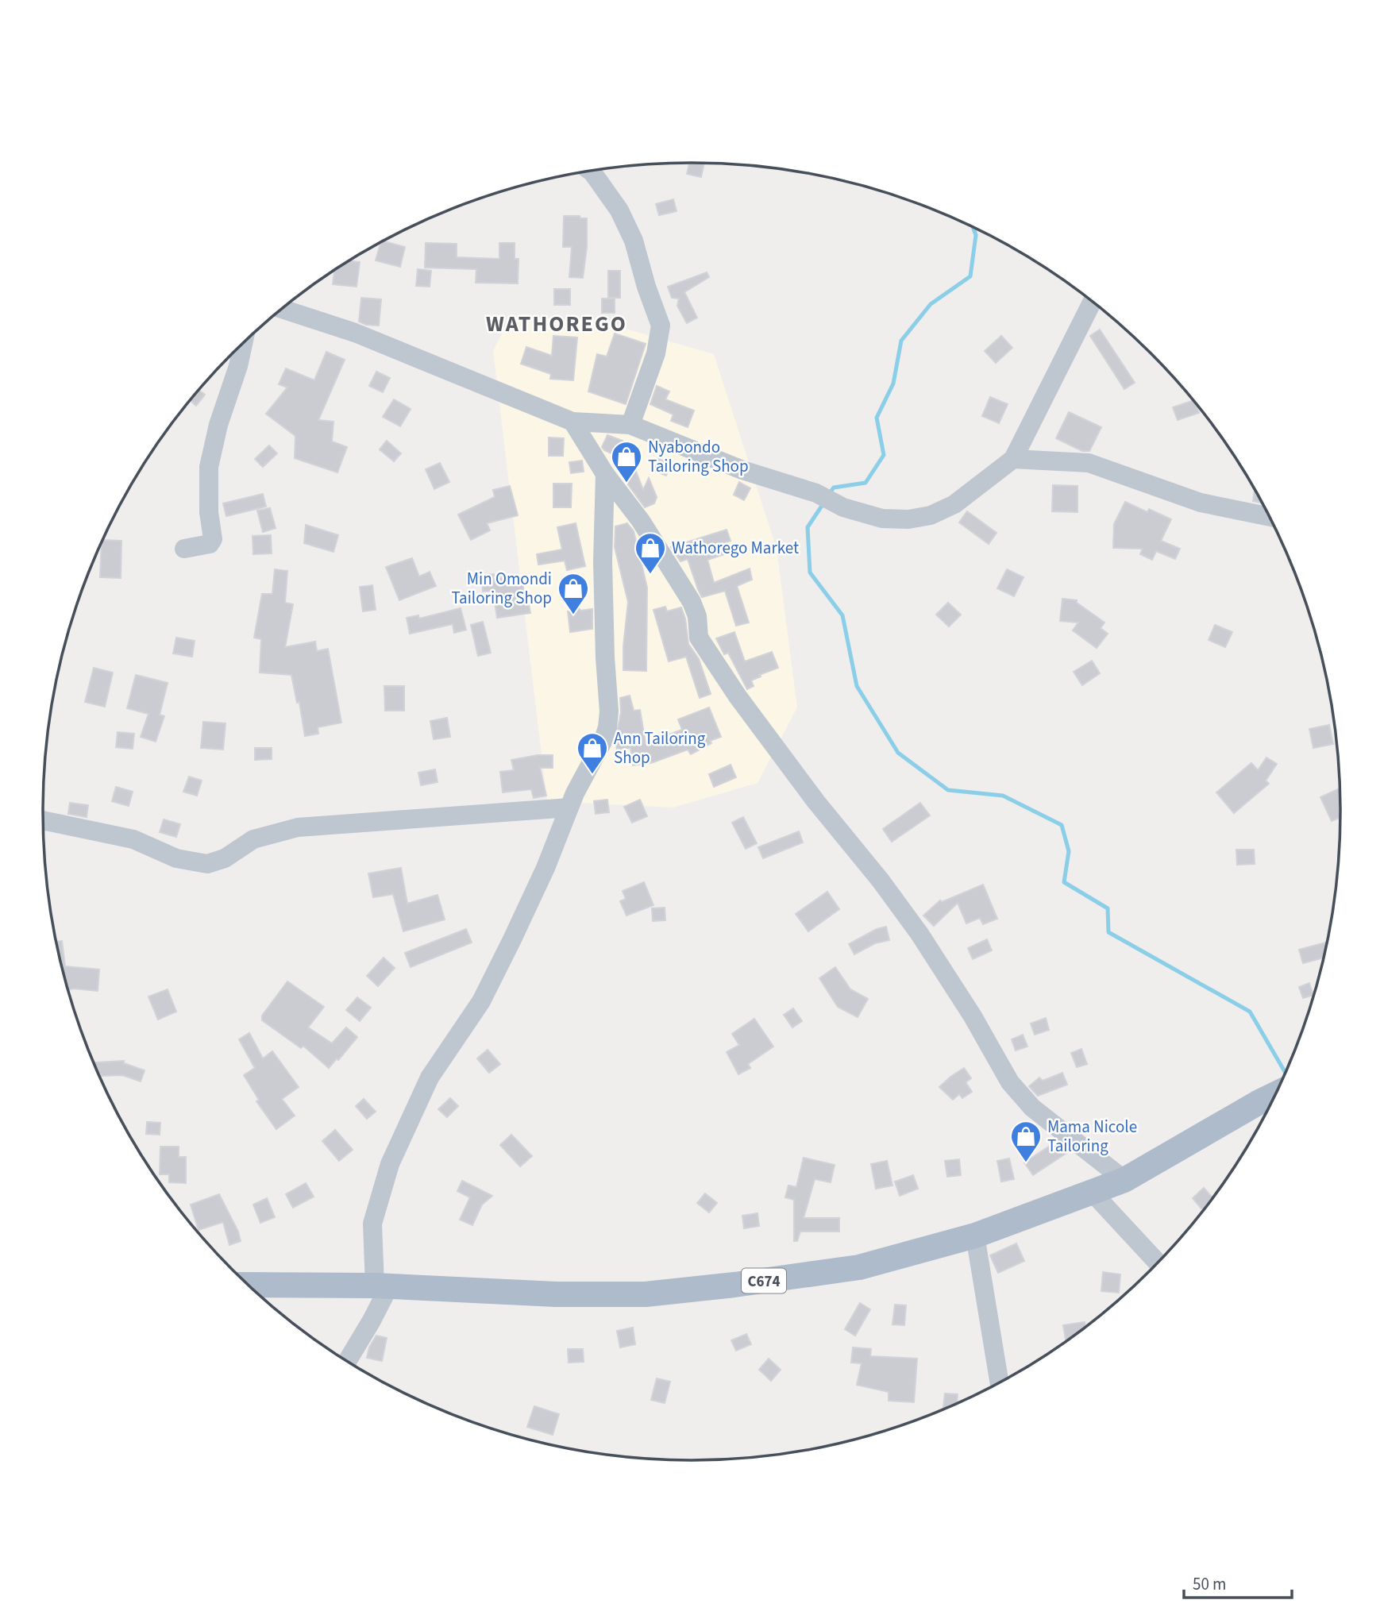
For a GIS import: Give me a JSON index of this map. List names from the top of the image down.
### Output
{
  "streets": {
    "main road": ["C674"]
  },
  "districts": ["WATHOREGO"],
  "places": {
    "shop": [
      "Nyabondo Tailoring Shop",
      "Wathorego Market",
      "Min Omondi Tailoring Shop",
      "Ann Tailoring Shop",
      "Mama Nicole Tailoring"
    ]
  },
  "scale_bar": "50 m"
}
